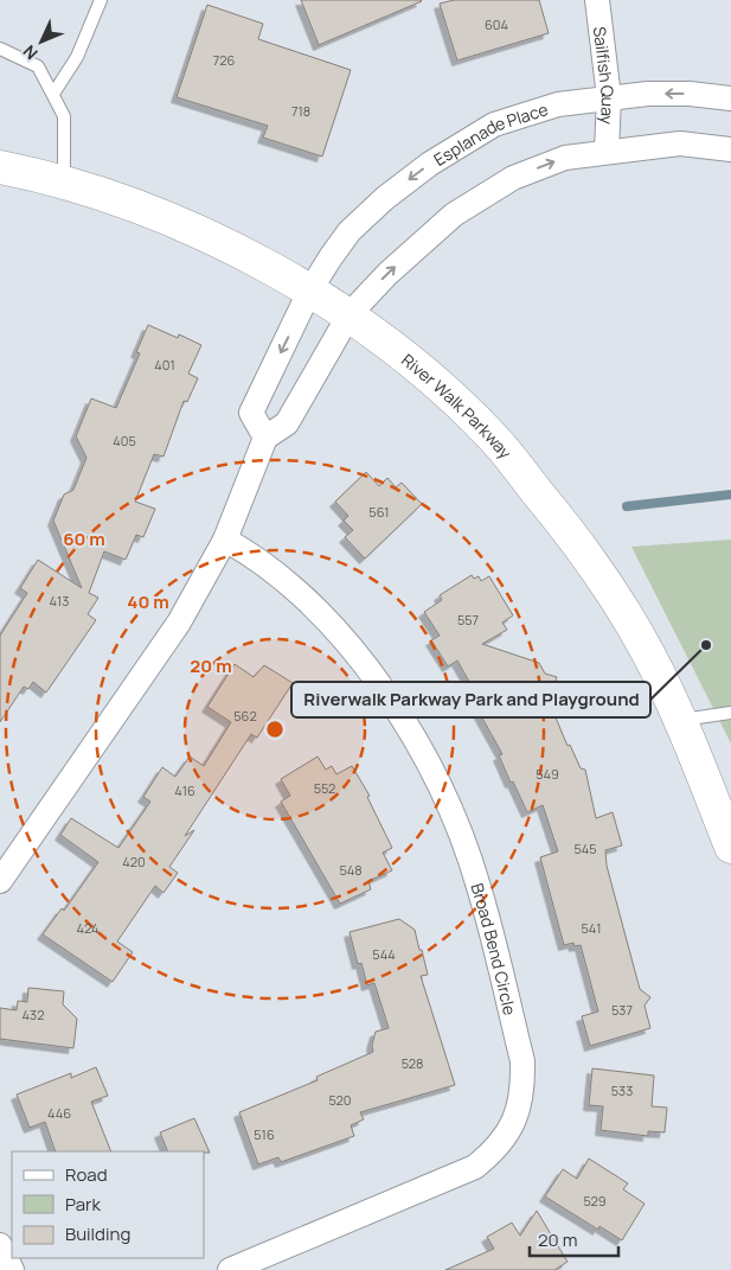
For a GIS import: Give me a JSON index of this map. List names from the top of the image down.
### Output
{
  "streets": {
    "street": [
      "Sailfish Quay",
      "Esplanade Place",
      "River Walk Parkway",
      "Broad Bend Circle"
    ]
  },
  "crossings": [
    ["Sailfish Quay", "Esplanade Place"],
    ["Esplanade Place", "River Walk Parkway"]
  ],
  "places": ["Riverwalk Parkway Park and Playground"],
  "house_numbers": [
    "604",
    "726",
    "718",
    "401",
    "405",
    "561",
    "413",
    "557",
    "562",
    "549",
    "552",
    "416",
    "545",
    "420",
    "548",
    "424",
    "541",
    "544",
    "537",
    "432",
    "528",
    "533",
    "520",
    "446",
    "516",
    "529"
  ],
  "legend": ["Road", "Park", "Building"],
  "scale_bar": "20 m",
  "north": "bottom left",
  "rings": ["60 m", "40 m", "20 m"]
}
